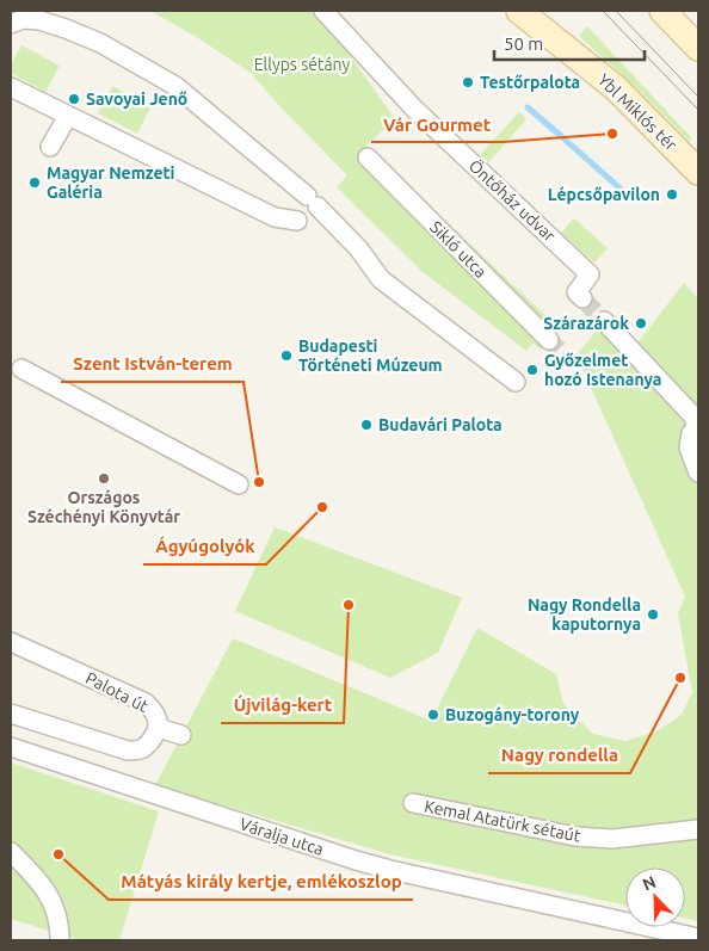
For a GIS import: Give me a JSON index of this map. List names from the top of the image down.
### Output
{
  "streets": {
    "street": [
      "Ybl Miklós tér",
      "Öntőház udvar",
      "Sikló utca",
      "Palota út",
      "Kemal Atatürk sétaút",
      "Váralja utca"
    ]
  },
  "parks": ["Ellyps sétány"],
  "places": [
    "Testőrpalota",
    "Savoyai Jenő",
    "Vár Gourmet",
    "Magyar Nemzeti Galéria",
    "Lépcsőpavilon",
    "Szárazárok",
    "Budapesti Történeti Múzeum",
    "Győzelmet hozó Istenanya",
    "Budavári Palota",
    "Országos Széchényi Könyvtár",
    "Szent István-terem",
    "Ágyúgolyók",
    "Újvilág-kert",
    "Nagy Rondella kaputornya",
    "Nagy rondella",
    "Buzogány-torony",
    "Mátyás király kertje, emlékoszlop"
  ],
  "scale_bar": "50 m",
  "north": "top left"
}
